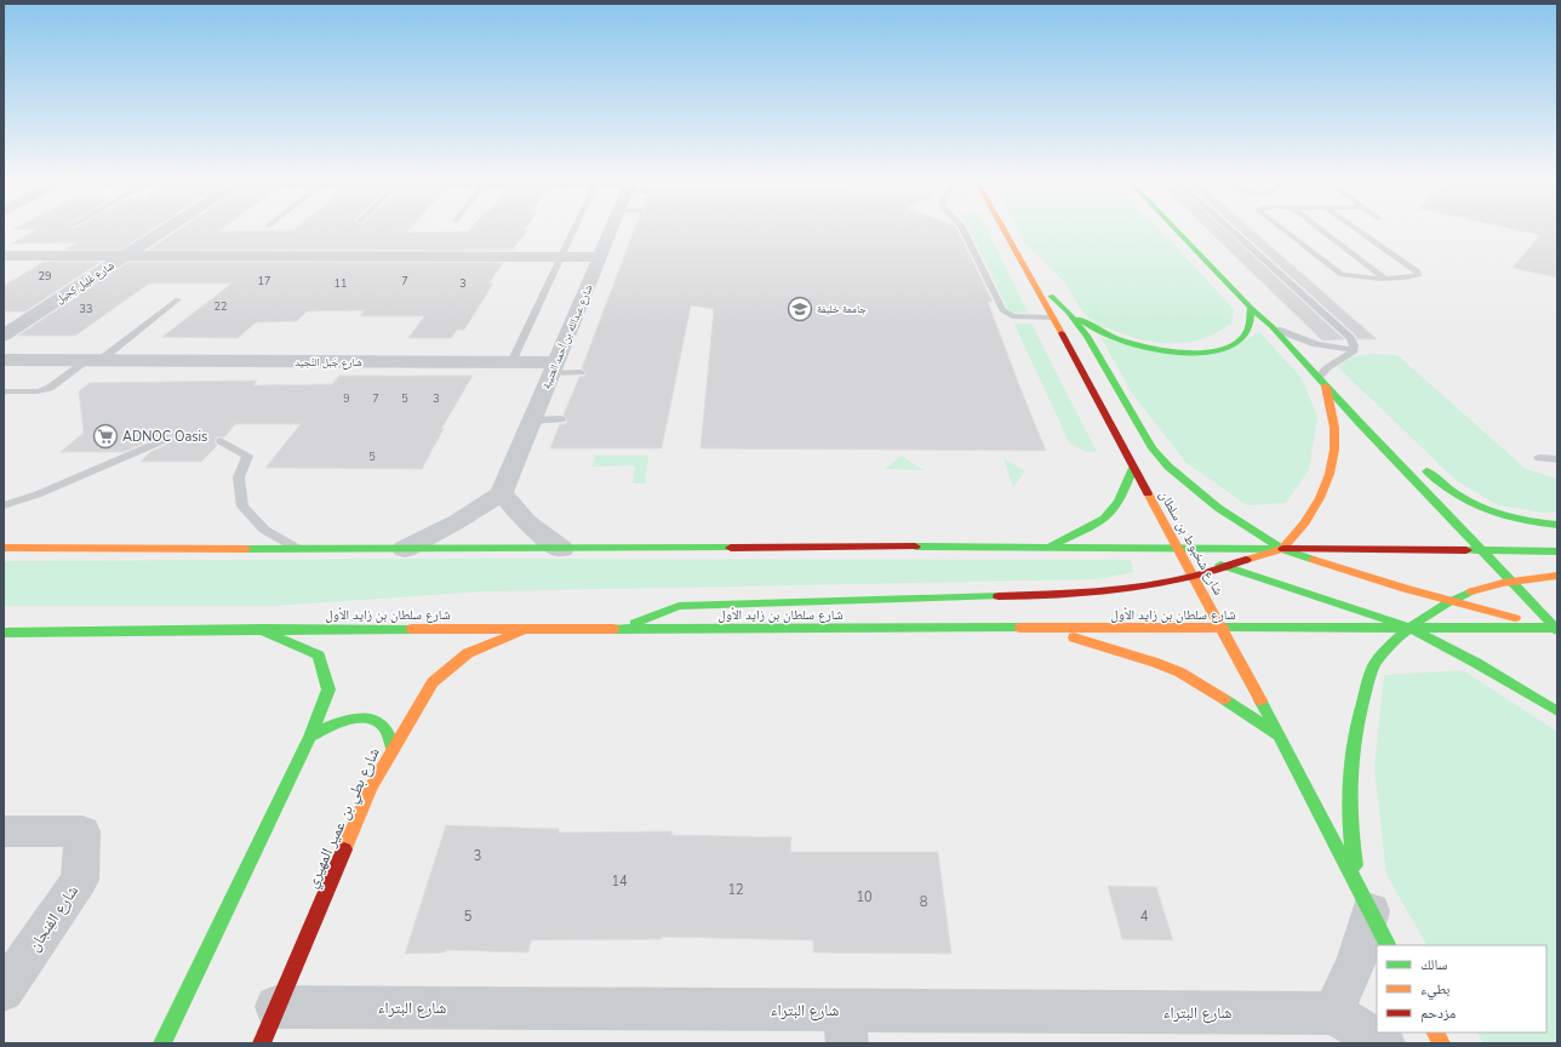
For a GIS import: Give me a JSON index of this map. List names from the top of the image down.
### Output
{
  "streets": {
    "main road": ["شارع شخبوط بن سلطان", "شارع سلطان بن زايد الأول", "شارع بطي بن عمير المهيري"],
    "street": [
      "شارع غَلِيل كِحِيل",
      "شارع عبدالله بن أحمد العتيبة",
      "شارع جَبل النِّجيد",
      "شارع الفِنجان",
      "شارع البتراء"
    ]
  },
  "crossings": [
    ["شارع عبدالله بن أحمد العتيبة", "شارع جَبل النِّجيد"],
    ["شارع شخبوط بن سلطان", "شارع سلطان بن زايد الأول"],
    ["شارع سلطان بن زايد الأول", "شارع بطي بن عمير المهيري"],
    ["شارع بطي بن عمير المهيري", "شارع البتراء"]
  ],
  "places": {
    "school or university": ["جامعة خليفة"],
    "supermarket": ["ADNOC Oasis"]
  },
  "house_numbers": [
    "29",
    "17",
    "7",
    "11",
    "3",
    "22",
    "33",
    "9",
    "7",
    "5",
    "3",
    "5",
    "3",
    "14",
    "12",
    "10",
    "8",
    "5",
    "4"
  ],
  "legend": ["سالك", "بطيء", "مزدحم"]
}
